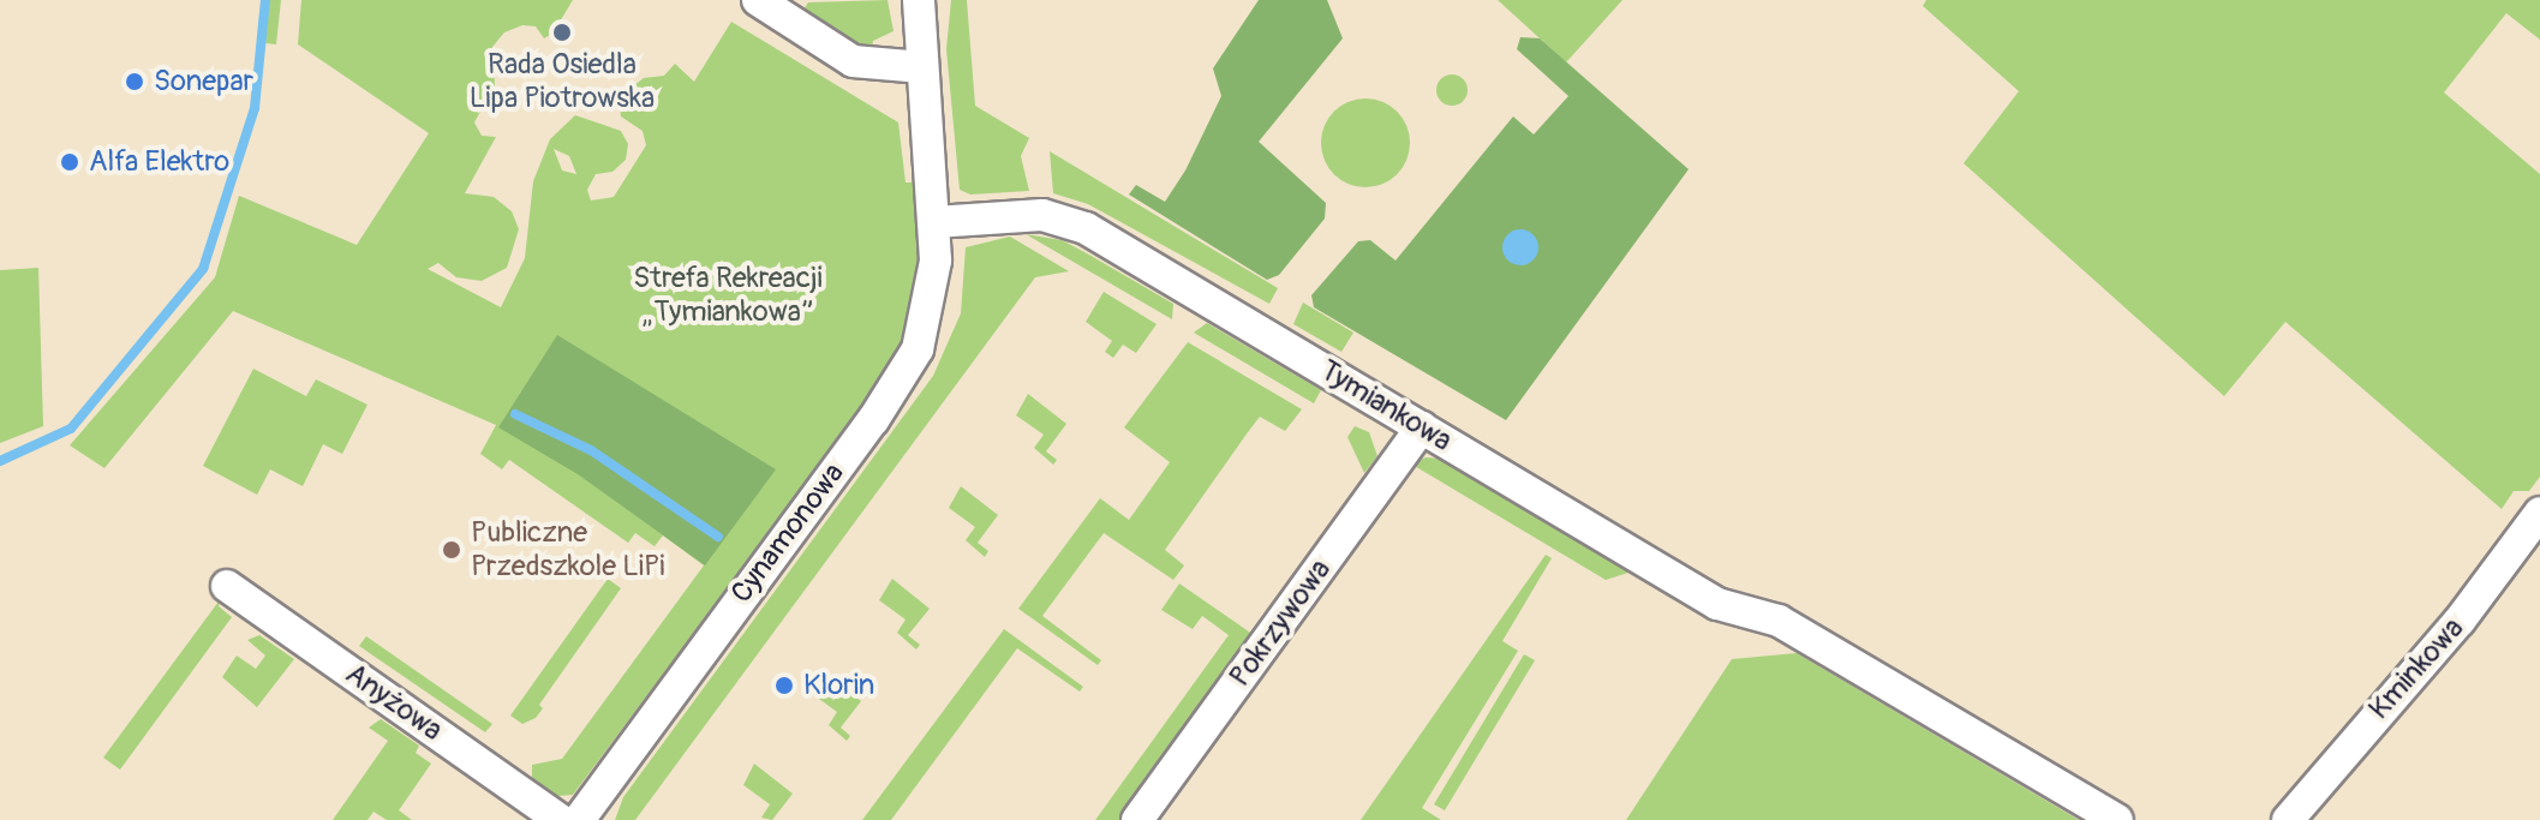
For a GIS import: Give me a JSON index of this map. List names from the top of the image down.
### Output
{
  "streets": {
    "street": [
      "Tymiankowa",
      "Cynamonowa",
      "Pokrzywowa",
      "Kminkowa",
      "Anyżowa"
    ]
  },
  "crossings": [
    ["Tymiankowa", "Cynamonowa"],
    ["Tymiankowa", "Pokrzywowa"]
  ],
  "parks": ["Strefa Rekreacji „Tymiankowa”"],
  "places": [
    "Rada Osiedla Lipa Piotrowska",
    "Sonepar",
    "Alfa Elektro",
    "Publiczne Przedszkole LiPi",
    "Klorin"
  ]
}
